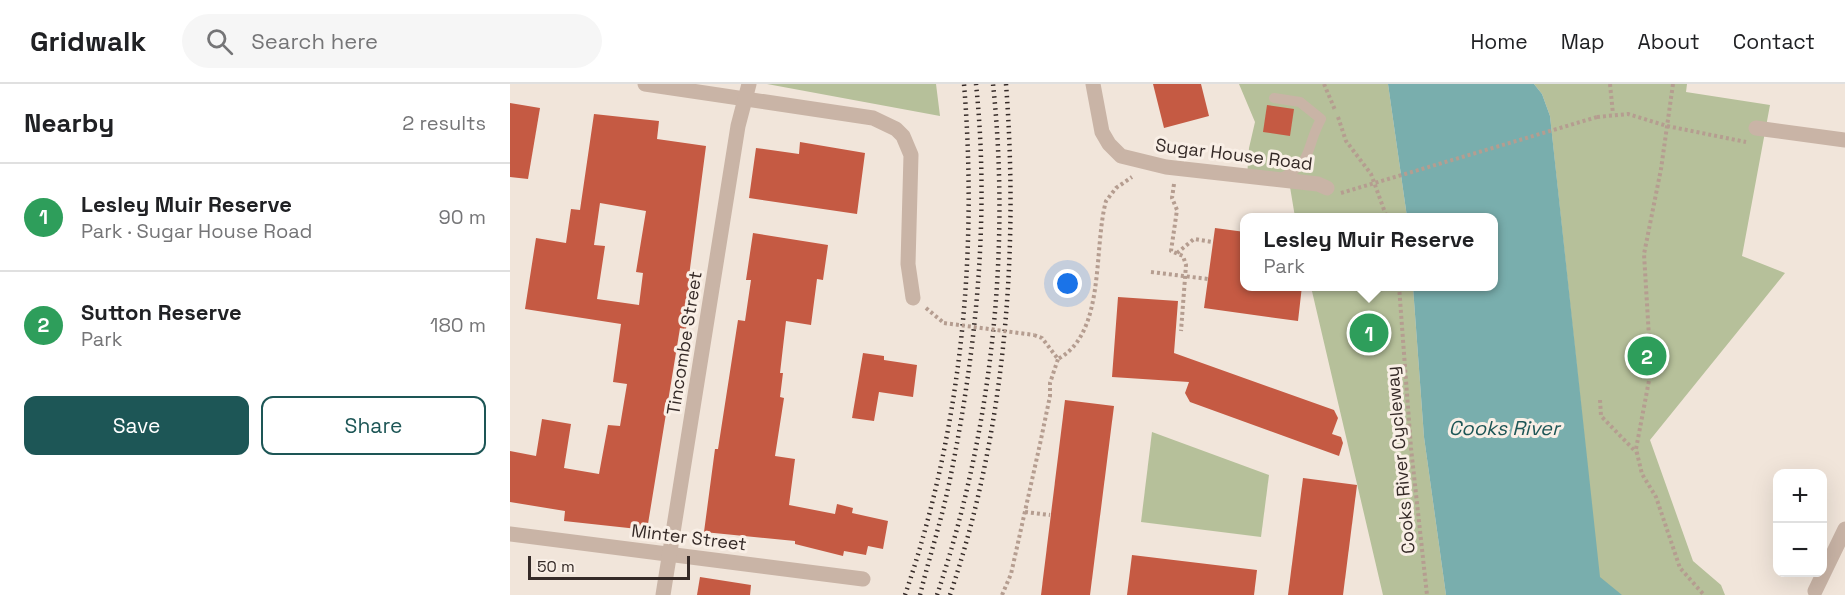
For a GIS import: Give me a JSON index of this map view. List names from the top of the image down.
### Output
{
  "streets": {
    "street": ["Sugar House Road", "Tincombe Street", "Minter Street"],
    "path": ["Cooks River Cycleway"]
  },
  "crossings": [
    ["Tincombe Street", "Minter Street"]
  ],
  "water": ["Cooks River"],
  "scale_bar": "50 m",
  "page": {
    "header": "Gridwalk",
    "search": "Search here",
    "nav": [
      "Home",
      "Map",
      "About",
      "Contact"
    ],
    "heading": ["Nearby", "2 results"],
    "list": [
      {
        "mark": "1",
        "name": "Lesley Muir Reserve",
        "note": "Park · Sugar House Road",
        "value": "90 m"
      },
      {
        "mark": "2",
        "name": "Sutton Reserve",
        "note": "Park",
        "value": "180 m"
      }
    ],
    "popup": ["Lesley Muir Reserve", "Park"],
    "pins": ["1", "2"],
    "buttons": ["Save", "Share"],
    "map_buttons": ["+", "−"],
    "scale": "50 m"
  }
}
